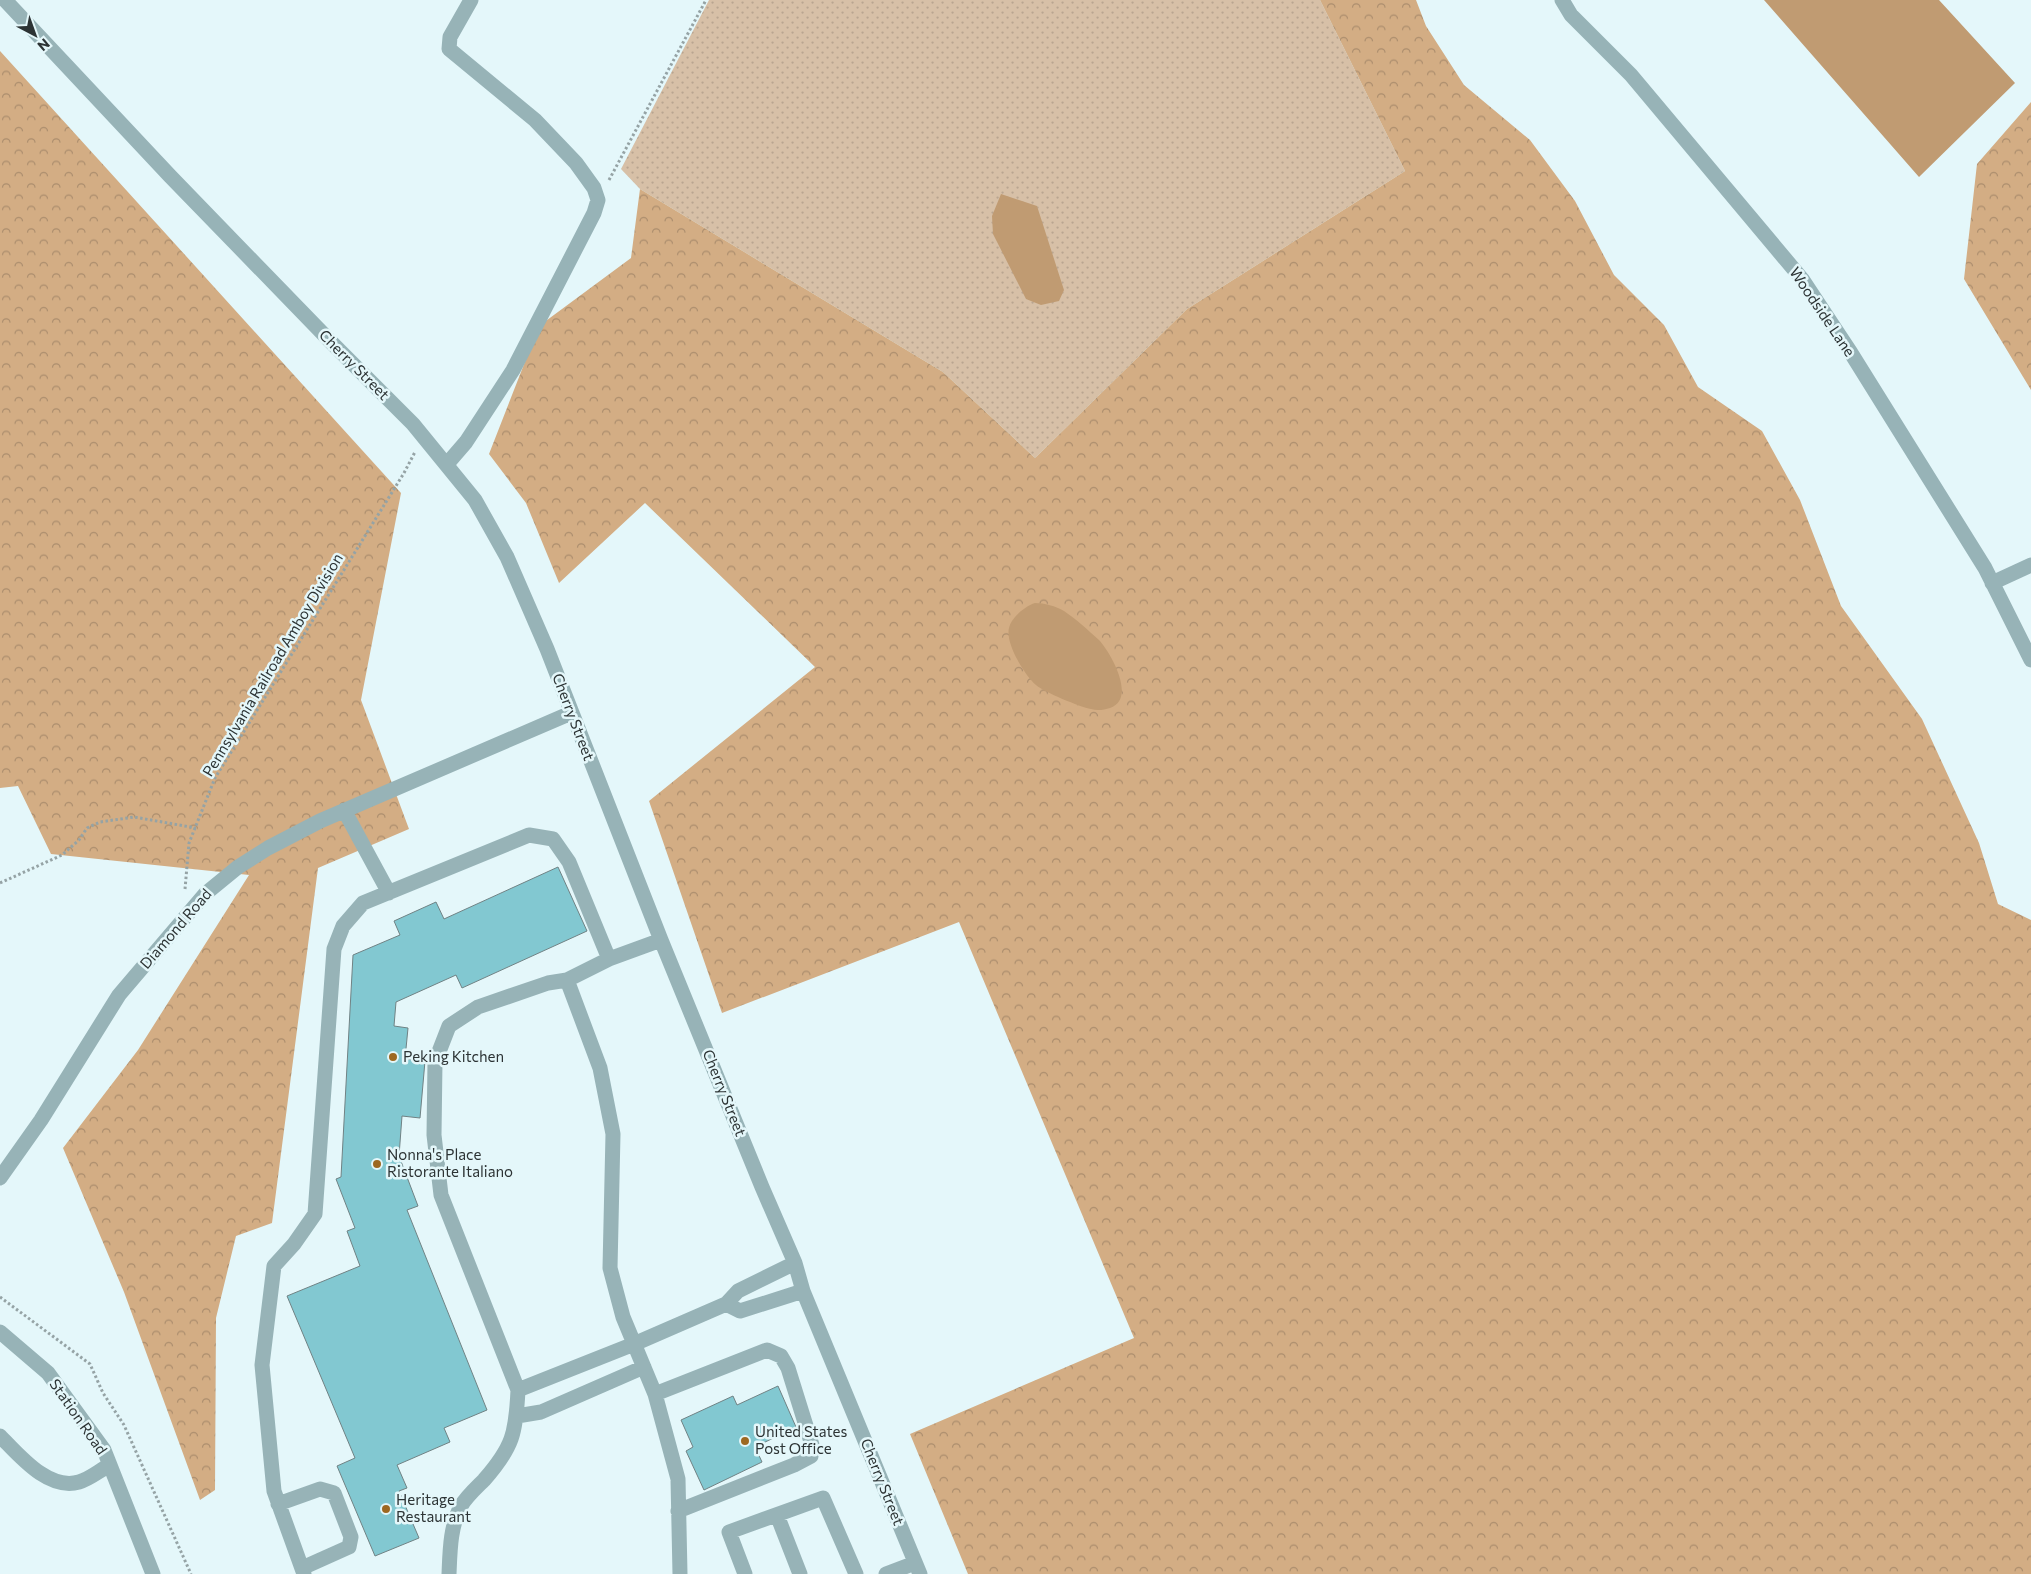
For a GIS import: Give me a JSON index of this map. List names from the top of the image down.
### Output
{
  "streets": {
    "street": [
      "Woodside Lane",
      "Cherry Street",
      "Diamond Road",
      "Station Road"
    ],
    "path": ["Pennsylvania Railroad Amboy Division"]
  },
  "crossings": [
    ["Cherry Street", "Pennsylvania Railroad Amboy Division"],
    ["Cherry Street", "Diamond Road"]
  ],
  "places": [
    "Peking Kitchen",
    "Nonna's Place Ristorante Italiano",
    "United States Post Office",
    "Heritage Restaurant"
  ],
  "north": "bottom right"
}
